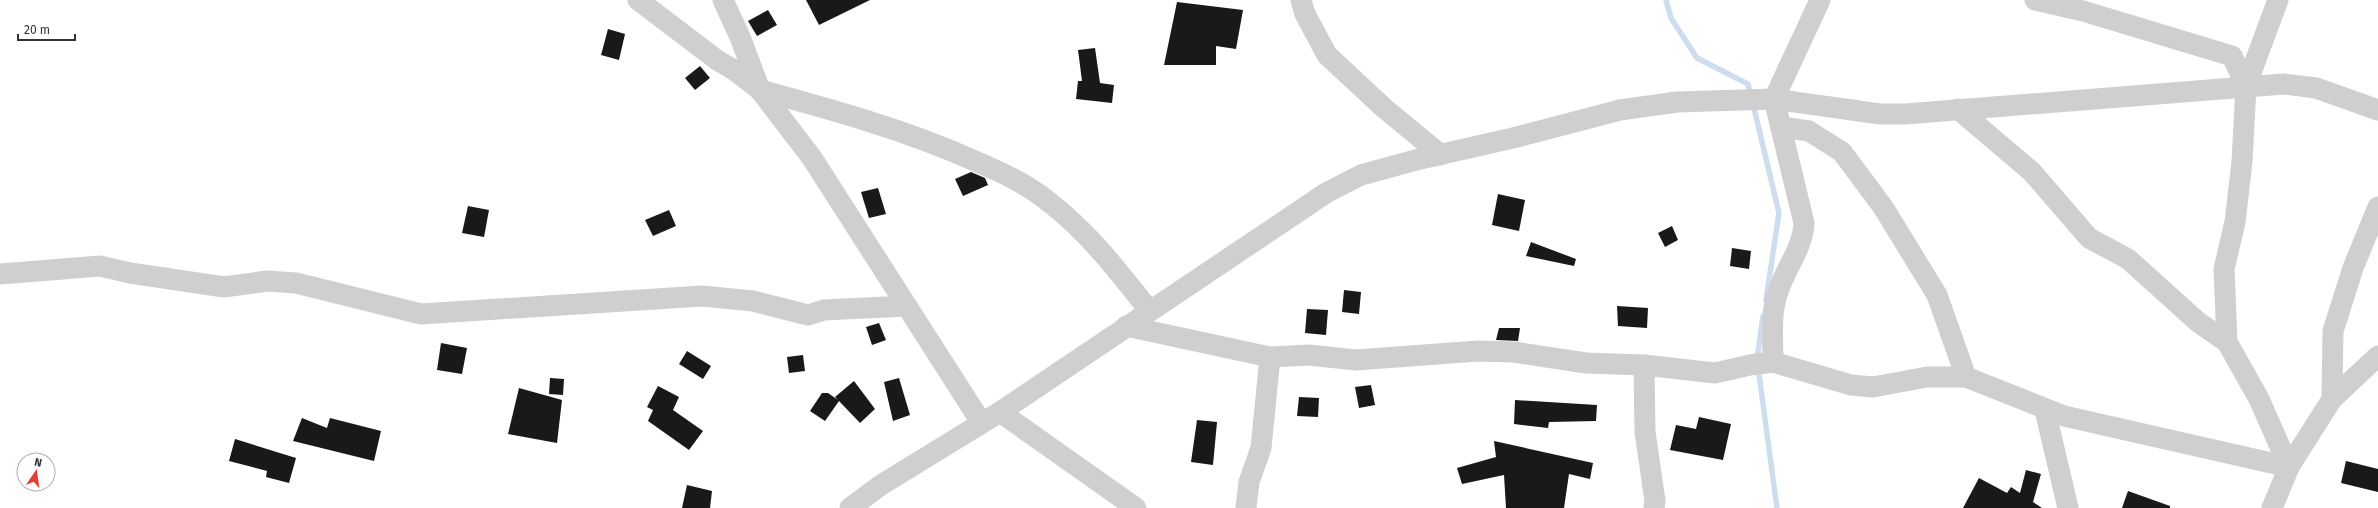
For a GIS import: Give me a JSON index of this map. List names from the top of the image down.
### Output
{
  "scale_bar": "20 m",
  "north": "top"
}
